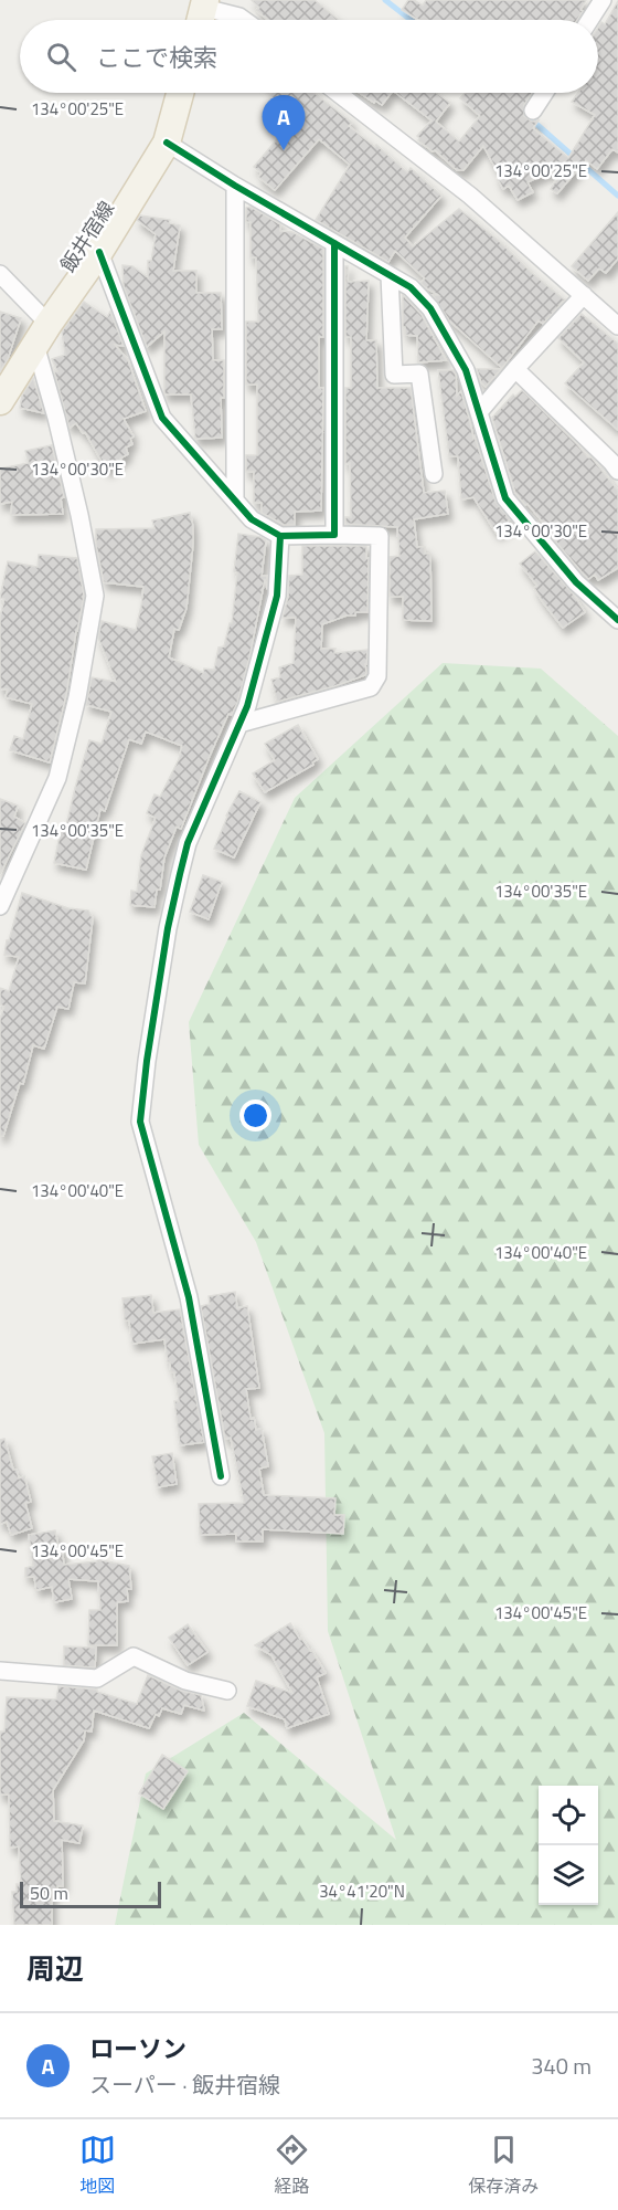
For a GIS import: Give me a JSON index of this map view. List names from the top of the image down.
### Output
{
  "streets": {
    "main road": ["飯井宿線"]
  },
  "scale_bar": "50 m",
  "page": {
    "search": "ここで検索",
    "pins": "A",
    "scale": "50 m",
    "heading": "周辺",
    "list": [
      {
        "mark": "A",
        "name": "ローソン",
        "note": "スーパー · 飯井宿線",
        "value": "340 m"
      }
    ],
    "nav": ["地図", "経路", "保存済み"]
  },
  "coordinates": [
    "134°00'25\"E",
    "134°00'30\"E",
    "134°00'35\"E",
    "134°00'40\"E",
    "134°00'45\"E",
    "34°41'20\"N"
  ]
}
